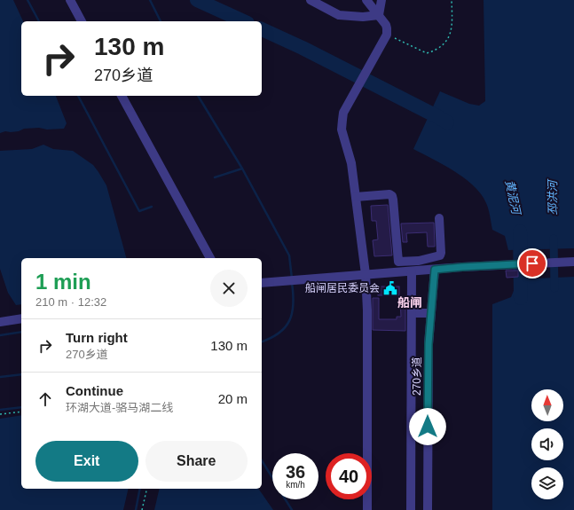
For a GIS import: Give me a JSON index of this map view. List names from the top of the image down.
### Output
{
  "streets": {
    "street": ["270乡道"]
  },
  "districts": ["船闸"],
  "water": ["黄泥河", "邳洪河"],
  "places": {
    "public building": ["船闸居民委员会"]
  },
  "north": "top",
  "page": {
    "turn": ["130 m", "270乡道"],
    "heading": ["1 min", "210 m · 12:32"],
    "list": [
      {
        "name": "Turn right",
        "note": "270乡道",
        "value": "130 m"
      },
      {
        "name": "Continue",
        "note": "环湖大道-骆马湖二线",
        "value": "20 m"
      }
    ],
    "buttons": ["Exit", "Share"],
    "speed": "36 km/h",
    "limit": "40"
  }
}
